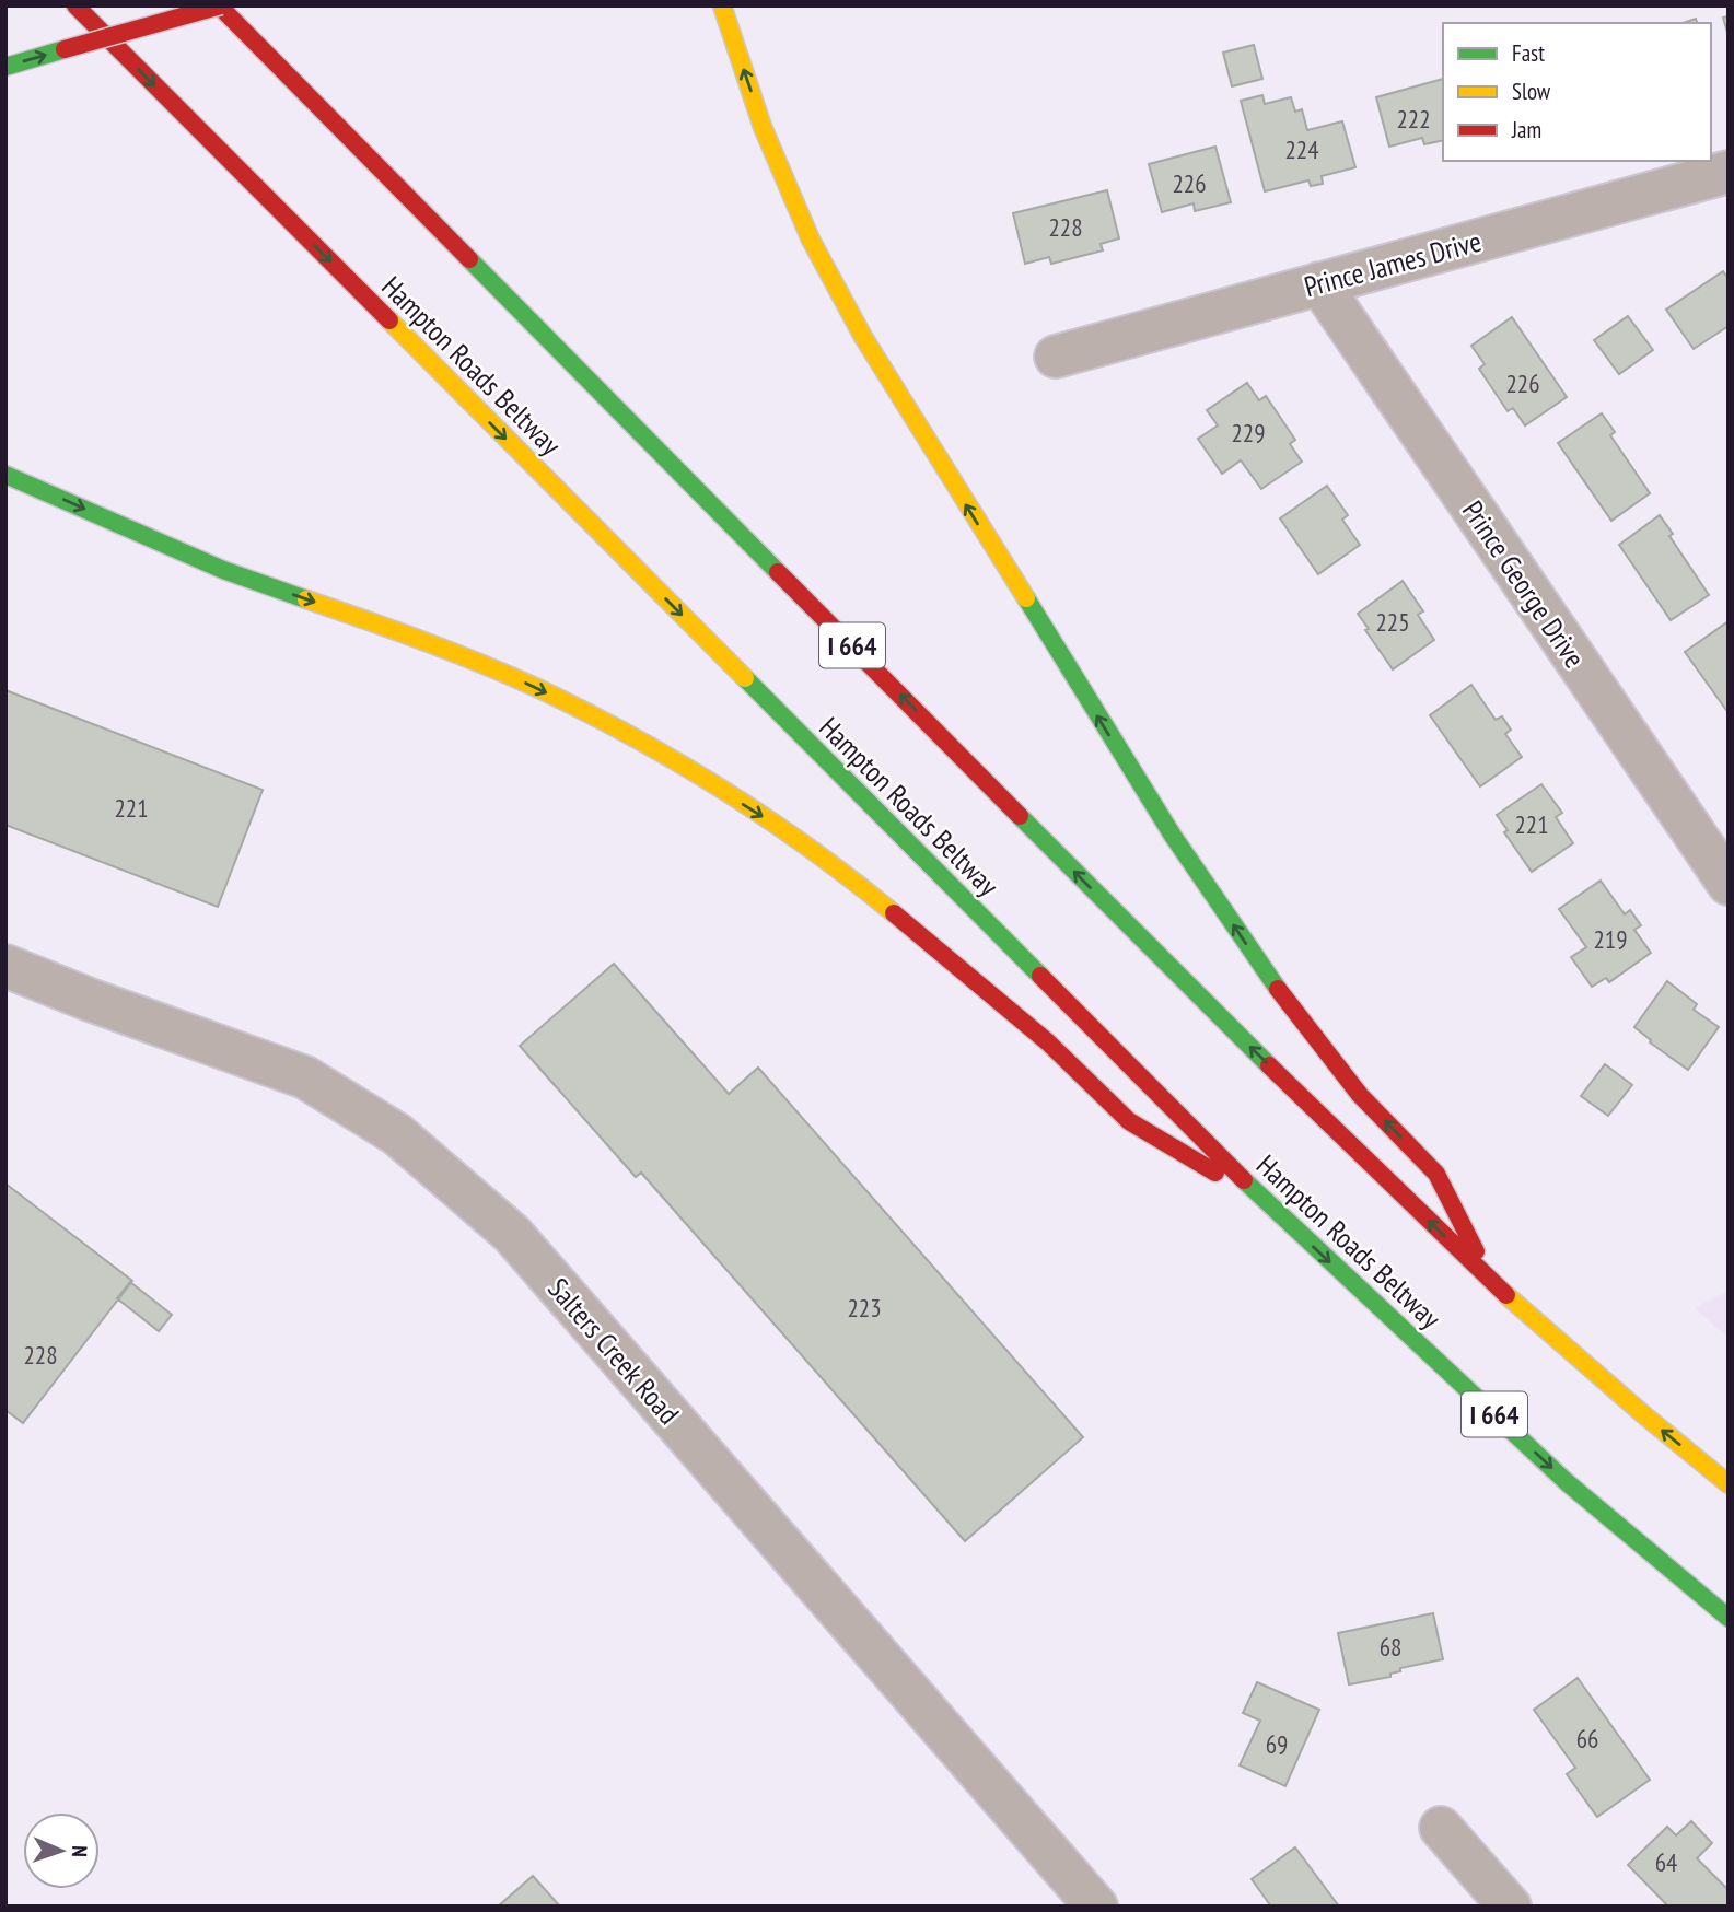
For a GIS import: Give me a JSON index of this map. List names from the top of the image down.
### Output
{
  "streets": {
    "main road": ["Hampton Roads Beltway", "I 664"],
    "street": ["Prince James Drive", "Prince George Drive", "Salters Creek Road"]
  },
  "crossings": [
    ["Prince James Drive", "Prince George Drive"]
  ],
  "house_numbers": [
    "222",
    "224",
    "226",
    "228",
    "226",
    "229",
    "225",
    "221",
    "221",
    "219",
    "223",
    "228",
    "68",
    "66",
    "69",
    "64"
  ],
  "legend": ["Fast", "Slow", "Jam"],
  "north": "right"
}
